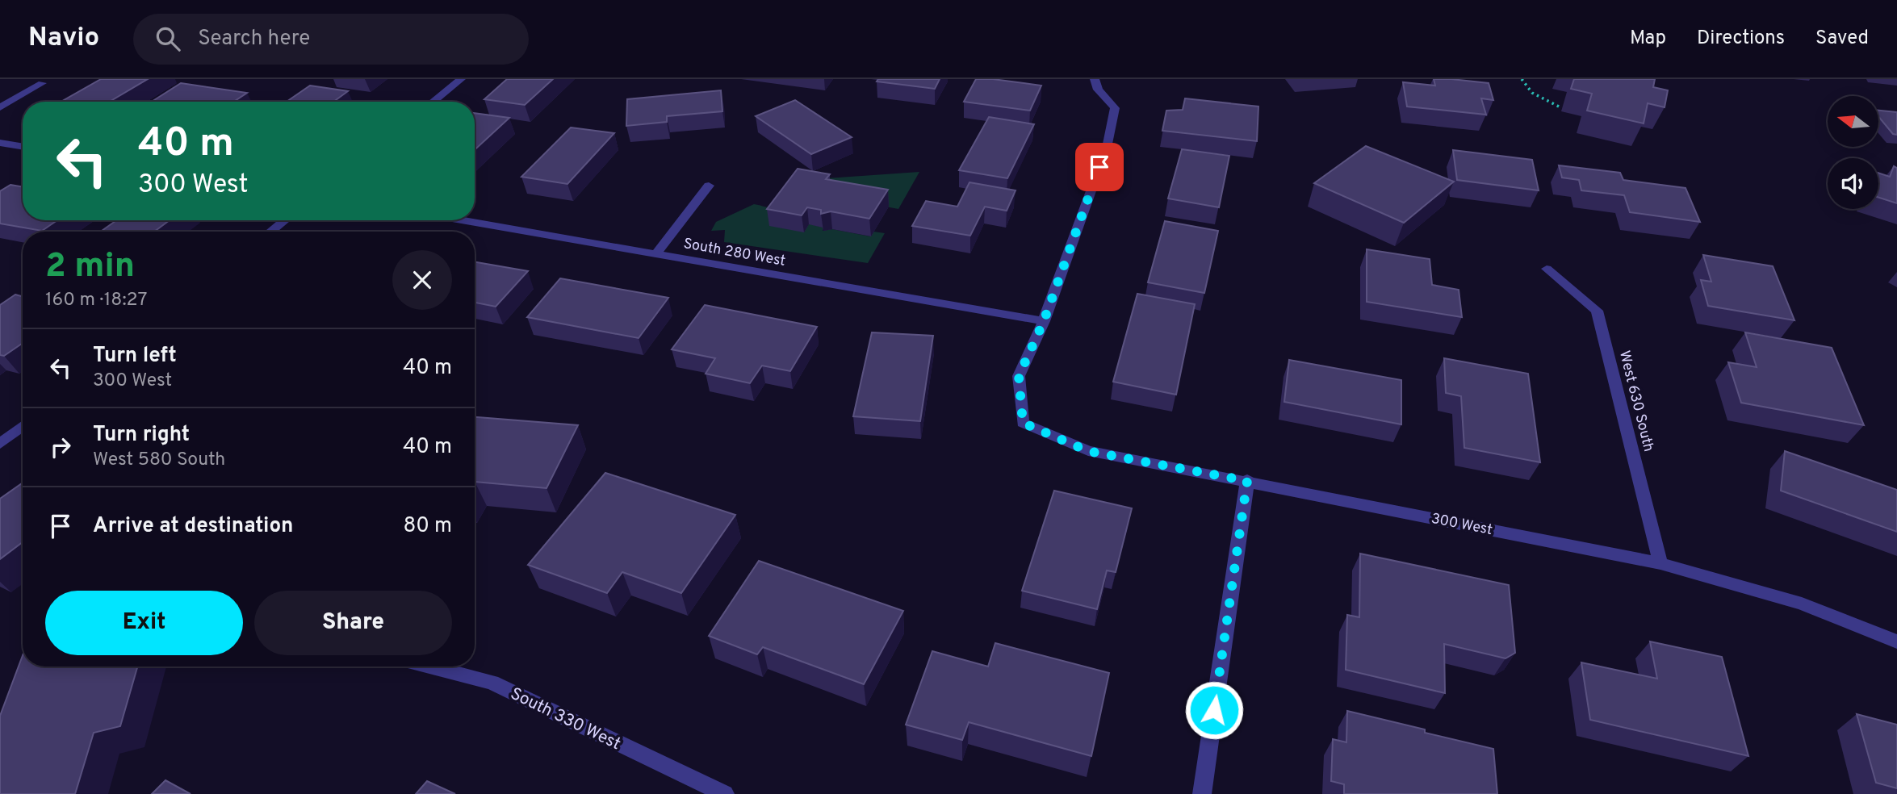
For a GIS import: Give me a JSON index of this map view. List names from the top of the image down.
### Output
{
  "streets": {
    "street": [
      "South 280 West",
      "West 630 South",
      "300 West",
      "South 330 West"
    ]
  },
  "crossings": [
    ["South 280 West", "300 West"],
    ["West 630 South", "300 West"]
  ],
  "north": "left",
  "page": {
    "header": "Navio",
    "search": "Search here",
    "nav": ["Map", "Directions", "Saved"],
    "turn": ["40 m", "300 West"],
    "heading": ["2 min", "160 m · 18:27"],
    "list": [
      {
        "name": "Turn left",
        "note": "300 West",
        "value": "40 m"
      },
      {
        "name": "Turn right",
        "note": "West 580 South",
        "value": "40 m"
      },
      {
        "name": "Arrive at destination",
        "value": "80 m"
      }
    ],
    "buttons": ["Exit", "Share"]
  }
}
